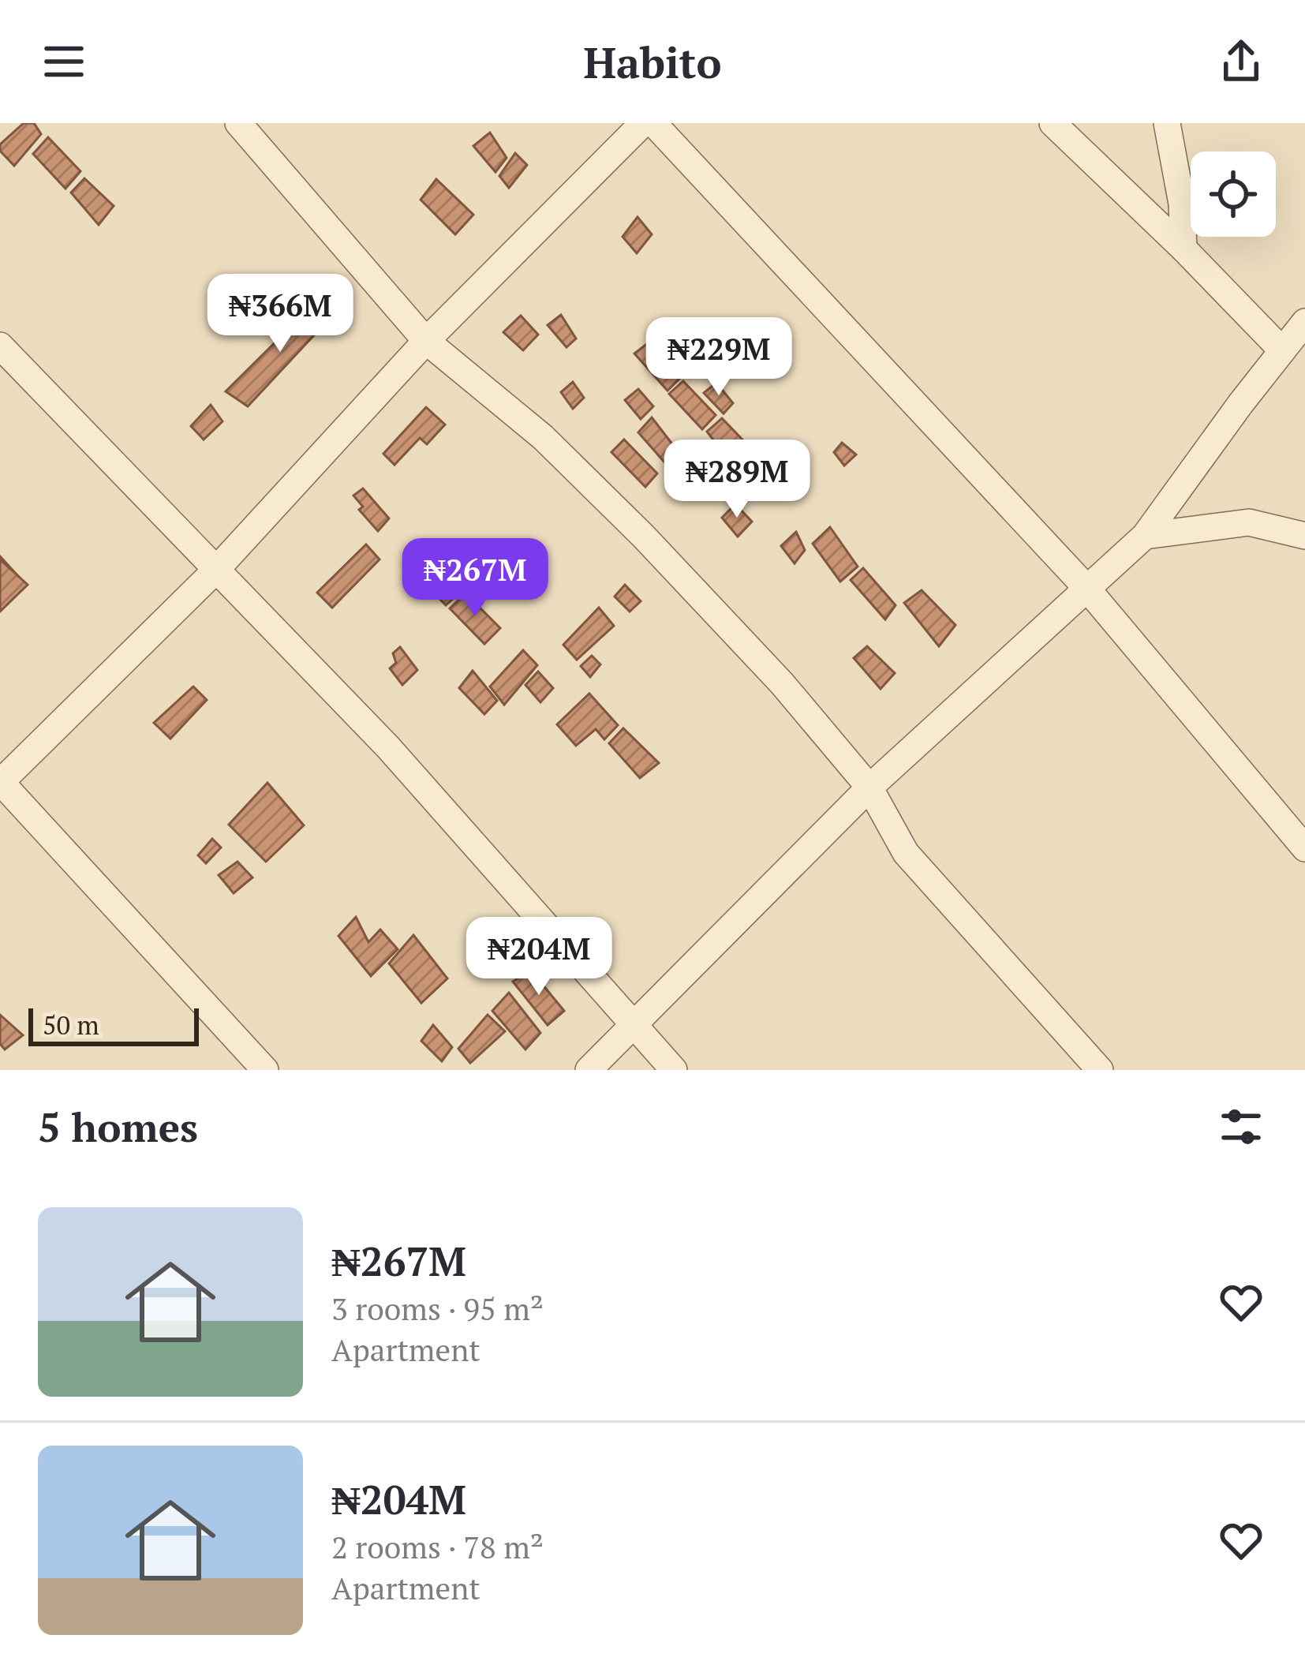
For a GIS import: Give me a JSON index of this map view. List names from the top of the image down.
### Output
{
  "scale_bar": "50 m",
  "page": {
    "header": "Habito",
    "price": [
      "₦366M",
      "₦229M",
      "₦289M",
      "₦267M",
      "₦204M"
    ],
    "scale": "50 m",
    "heading": "5 homes",
    "list": [
      {
        "name": "₦267M",
        "note": "3 rooms · 95 m² · Apartment"
      },
      {
        "name": "₦204M",
        "note": "2 rooms · 78 m² · Apartment"
      }
    ]
  }
}
